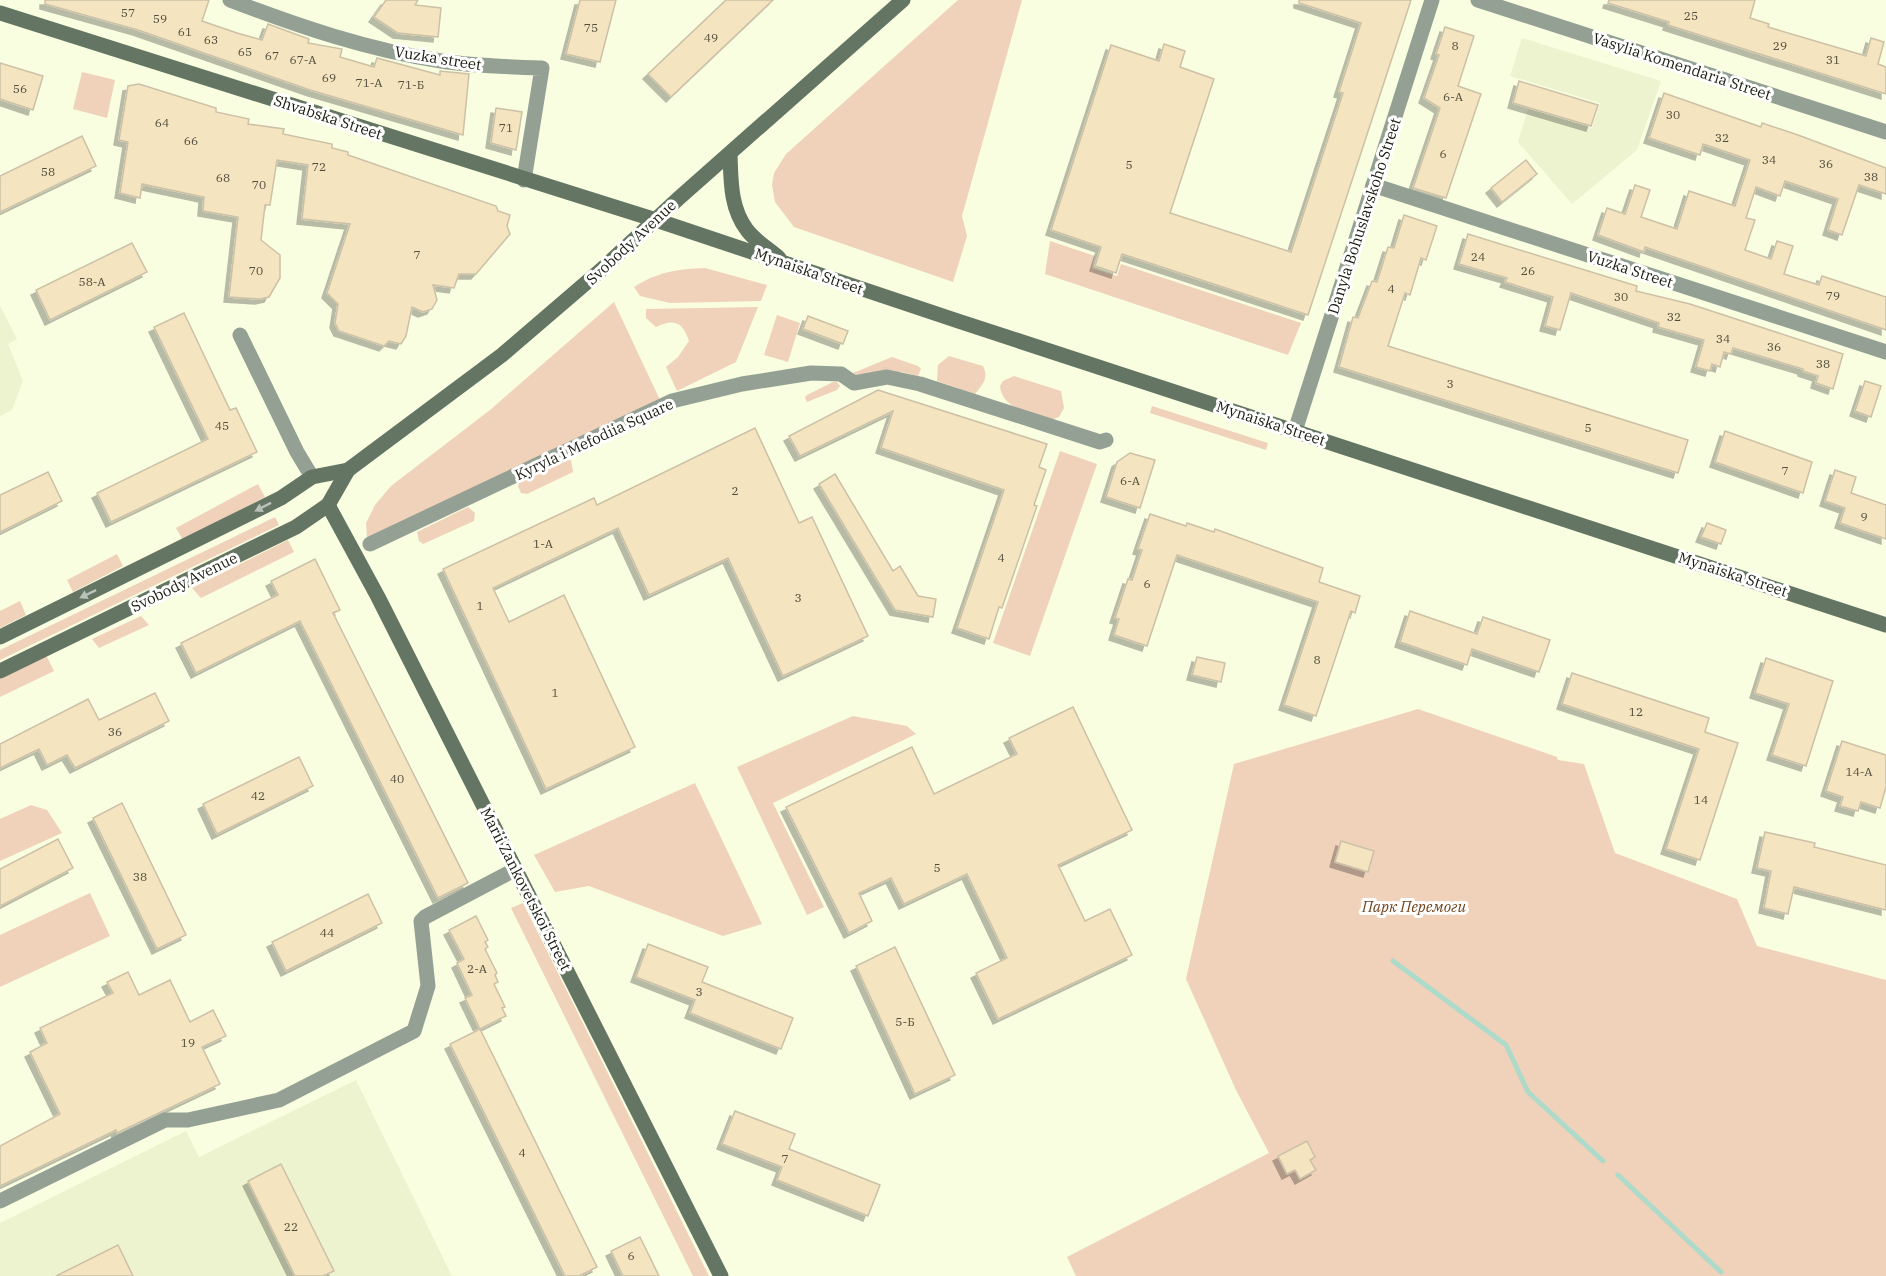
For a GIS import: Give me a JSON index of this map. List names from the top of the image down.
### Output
{
  "streets": {
    "main road": [
      "Shvabska Street",
      "Svobody Avenue",
      "Mynaiska Street",
      "Marii Zankovetskoi Street"
    ],
    "street": [
      "Vuzka street",
      "Vasylia Komendaria Street",
      "Danyla Bohuslavskoho Street",
      "Vuzka Street",
      "Kyryla i Mefodiia Square"
    ]
  },
  "crossings": [
    ["Vuzka street", "Shvabska Street"],
    ["Shvabska Street", "Svobody Avenue"],
    ["Shvabska Street", "Mynaiska Street"],
    ["Danyla Bohuslavskoho Street", "Vuzka Street"],
    ["Danyla Bohuslavskoho Street", "Mynaiska Street"],
    ["Svobody Avenue", "Mynaiska Street"],
    ["Svobody Avenue", "Marii Zankovetskoi Street"]
  ],
  "parks": ["Парк Перемоги"],
  "house_numbers": [
    "57",
    "25",
    "59",
    "75",
    "61",
    "49",
    "63",
    "8",
    "29",
    "65",
    "67",
    "67-А",
    "31",
    "69",
    "71-А",
    "71-Б",
    "56",
    "6-А",
    "30",
    "64",
    "71",
    "32",
    "66",
    "6",
    "34",
    "36",
    "5",
    "72",
    "58",
    "38",
    "68",
    "70",
    "7",
    "24",
    "70",
    "26",
    "58-А",
    "4",
    "79",
    "30",
    "32",
    "34",
    "36",
    "38",
    "3",
    "45",
    "5",
    "7",
    "6-А",
    "2",
    "9",
    "1-А",
    "4",
    "6",
    "3",
    "1",
    "8",
    "1",
    "12",
    "36",
    "14-А",
    "40",
    "42",
    "14",
    "5",
    "38",
    "44",
    "2-А",
    "3",
    "5-Б",
    "19",
    "4",
    "7",
    "22",
    "6"
  ]
}
